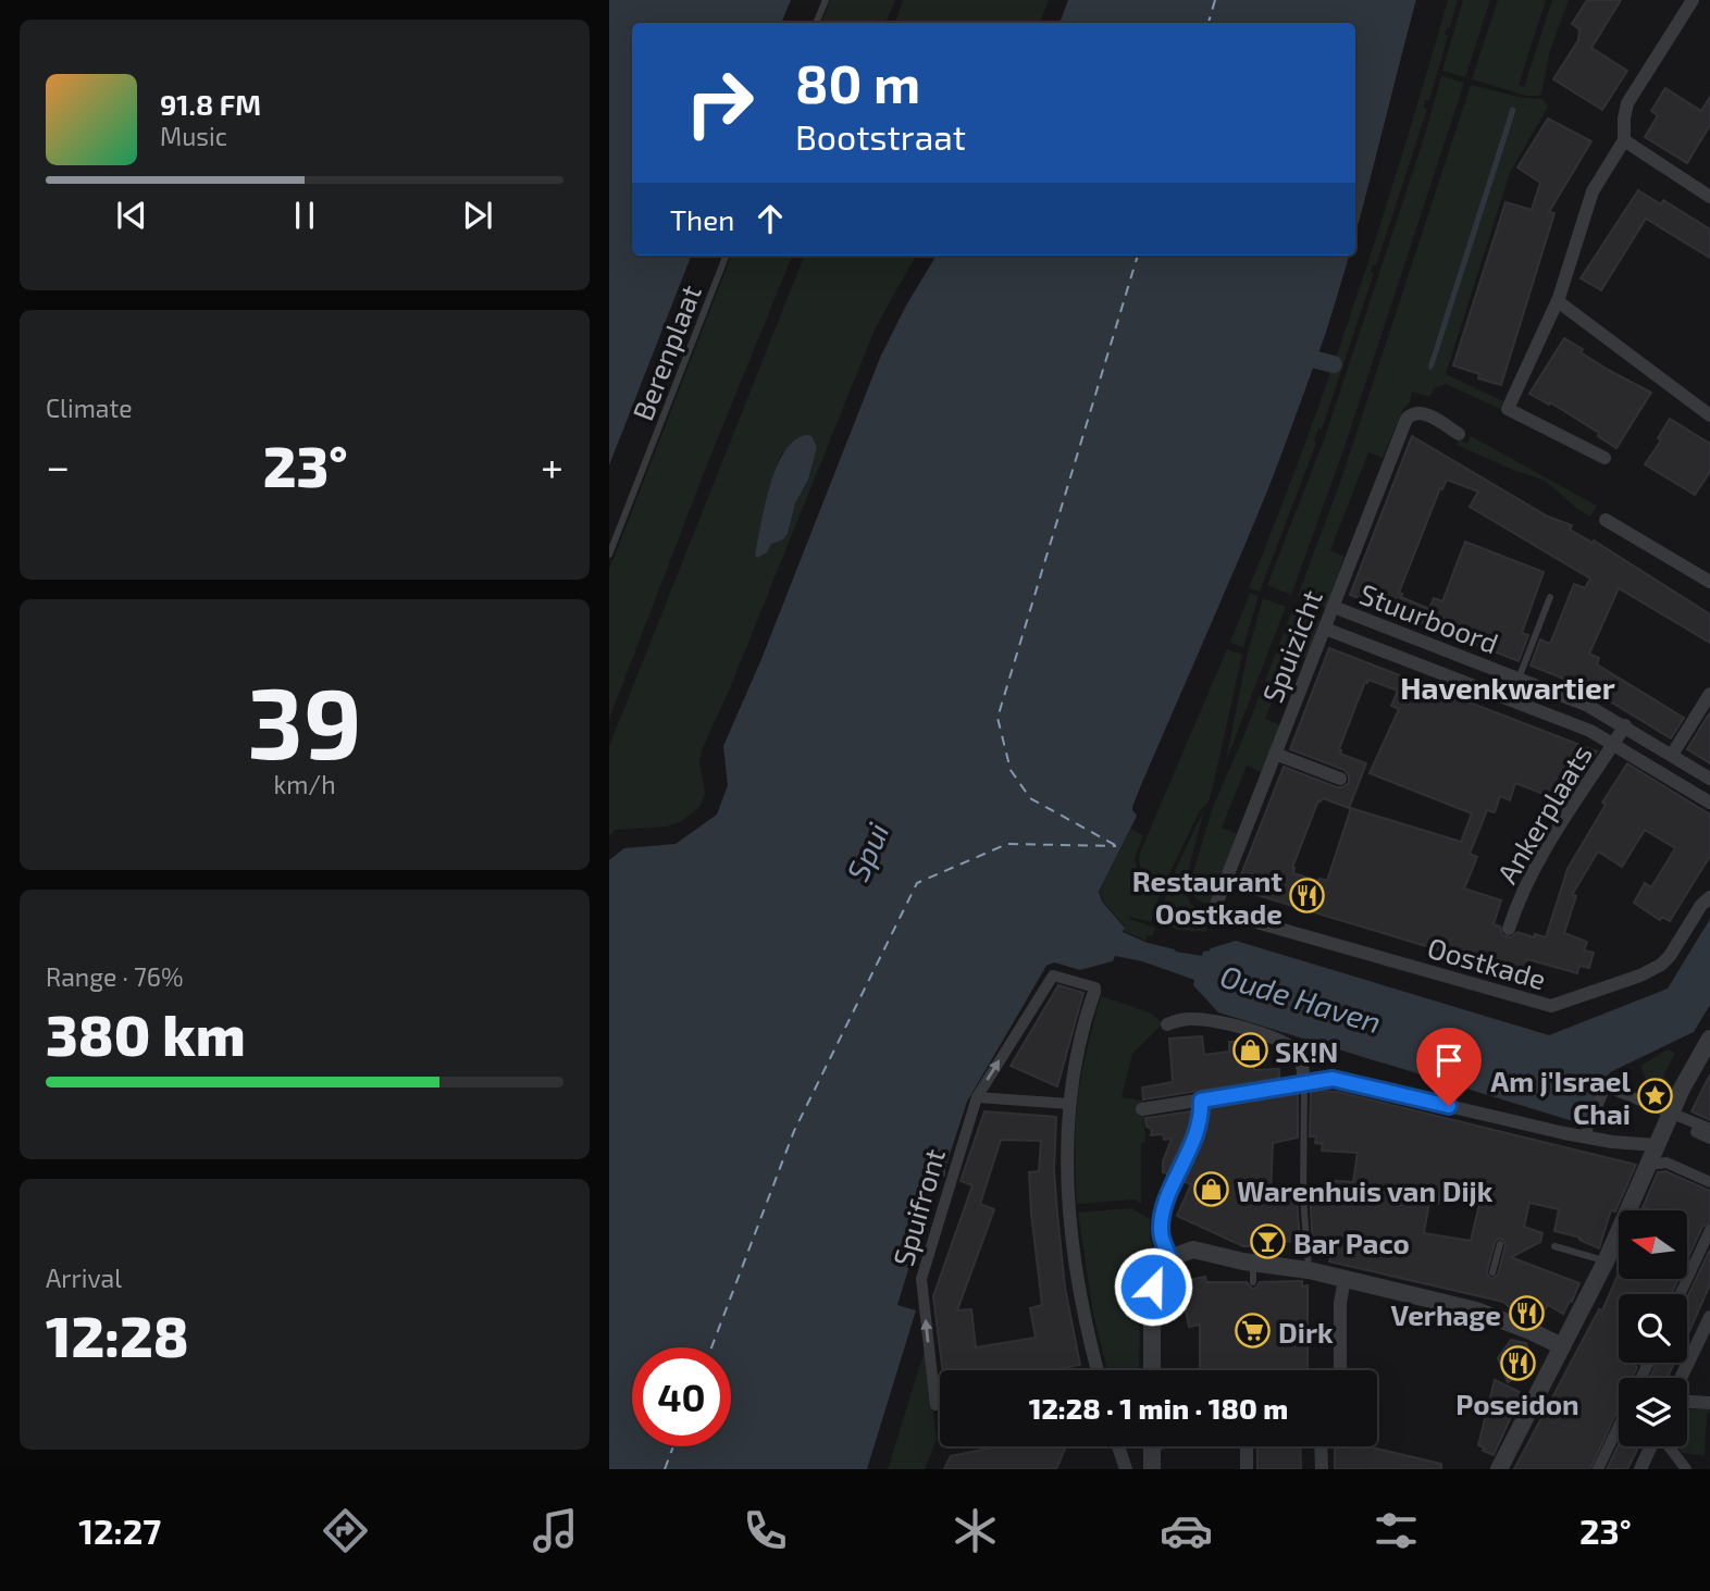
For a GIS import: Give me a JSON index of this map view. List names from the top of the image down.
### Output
{
  "streets": {
    "street": [
      "Stuurboord",
      "Spuizicht",
      "Ankerplaats",
      "Oostkade",
      "Spuifront"
    ],
    "lane": ["Berenplaat"]
  },
  "crossings": [
    ["Stuurboord", "Spuizicht"],
    ["Stuurboord", "Ankerplaats"],
    ["Spuizicht", "Oostkade"]
  ],
  "one_way": ["Spuifront"],
  "districts": ["Havenkwartier"],
  "water": ["Spui", "Oude Haven"],
  "places": {
    "restaurant": ["Restaurant Oostkade", "Verhage", "Poseidon"],
    "shop": ["SK!N", "Warenhuis van Dijk"],
    "place": ["Am j'Israel Chai"],
    "bar": ["Bar Paco"],
    "supermarket": ["Dirk"]
  },
  "north": "left",
  "page": {
    "turn": ["80 m", "Bootstraat"],
    "song": ["91.8 FM", "Music"],
    "then": "Then",
    "tile": [
      "Climate",
      ["39", "km/h"],
      ["Range · 76%", "380 km"],
      ["Arrival", "12:28"]
    ],
    "heat": ["−", "23°", "+"],
    "limit": "40",
    "trip": "12:28 · 1 min · 180 m",
    "tabs": ["12:27", "23°"]
  }
}
